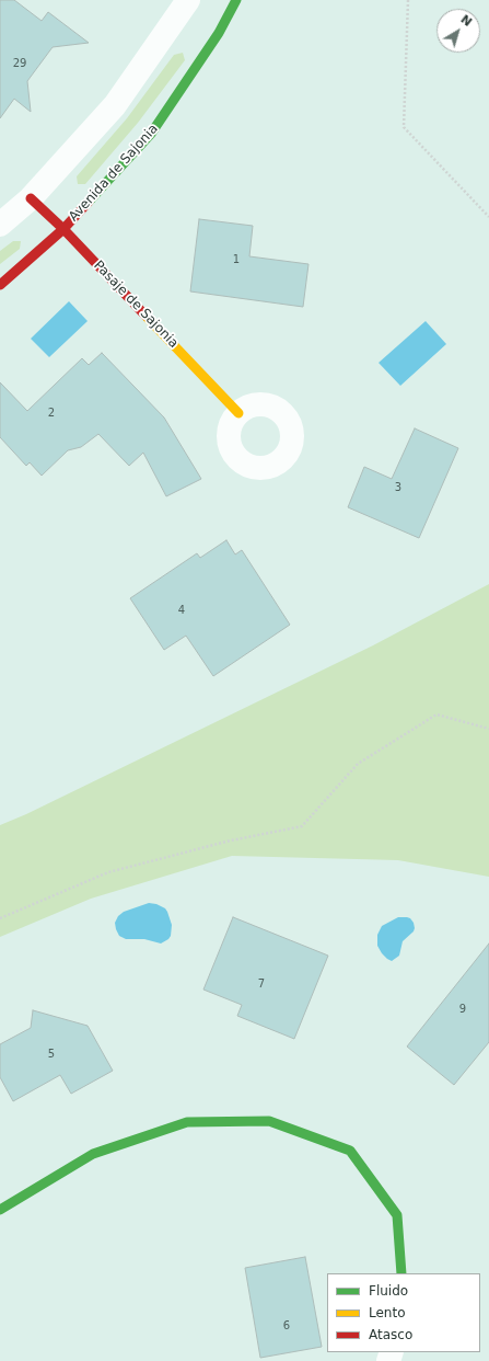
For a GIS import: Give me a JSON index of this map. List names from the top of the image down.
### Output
{
  "streets": {
    "street": ["Avenida de Sajonia", "Pasaje de Sajonia"]
  },
  "crossings": [
    ["Avenida de Sajonia", "Pasaje de Sajonia"]
  ],
  "house_numbers": [
    "29",
    "1",
    "2",
    "3",
    "4",
    "7",
    "9",
    "5",
    "6"
  ],
  "legend": ["Fluido", "Lento", "Atasco"],
  "north": "top right"
}
